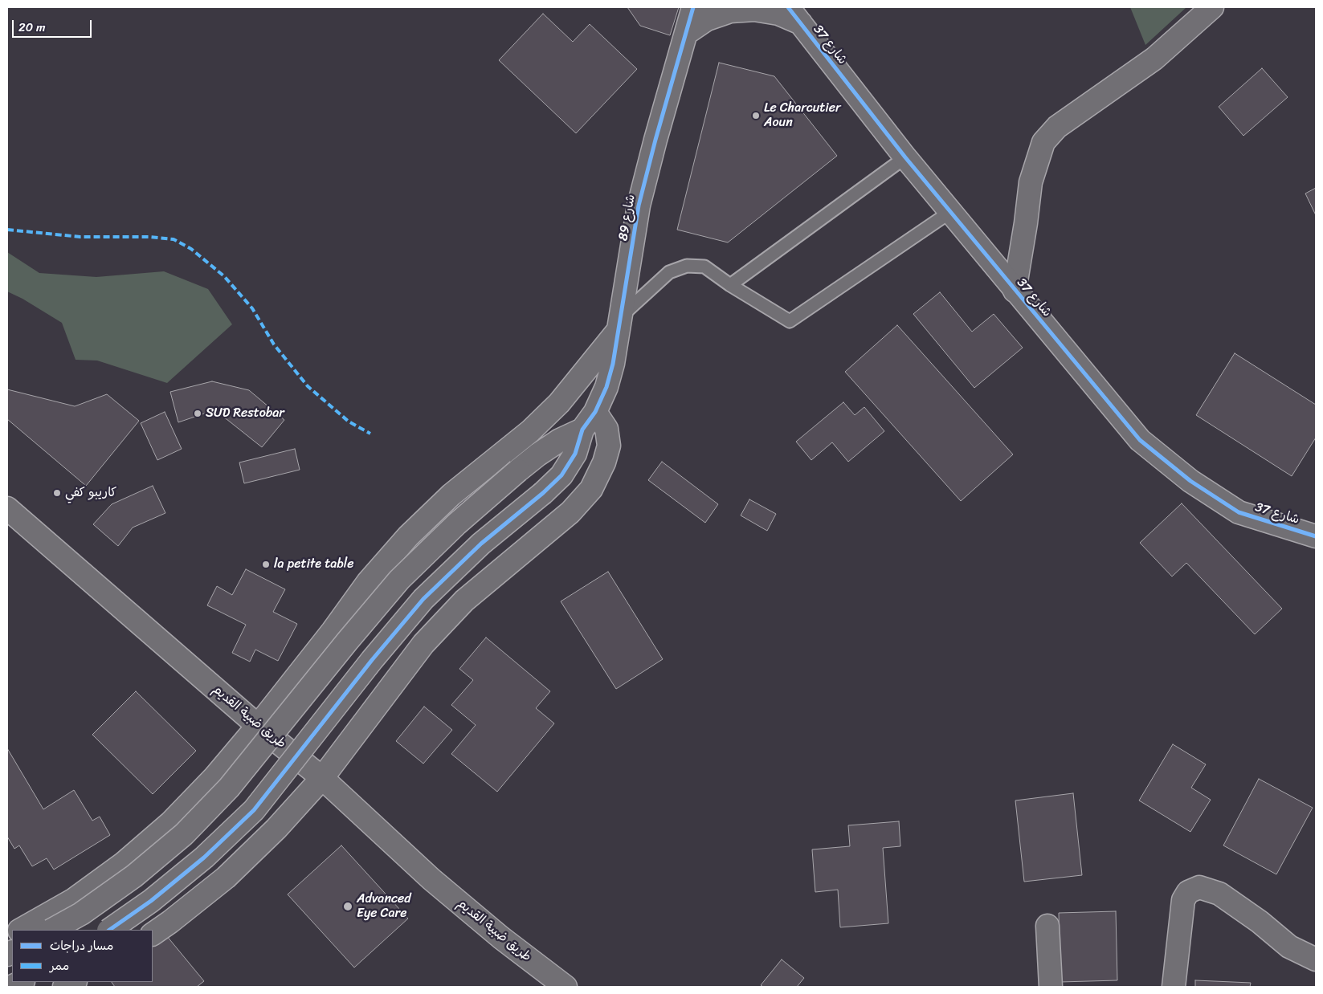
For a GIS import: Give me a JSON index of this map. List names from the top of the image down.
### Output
{
  "streets": {
    "street": ["شارع 37", "شارع 89", "طريق ضبية القديم"]
  },
  "places": [
    "Le Charcutier Aoun",
    "SUD Restobar",
    "كاريبو كفي",
    "la petite table",
    "Advanced Eye Care"
  ],
  "legend": ["مسار دراجات", "ممر"],
  "scale_bar": "20 m"
}
